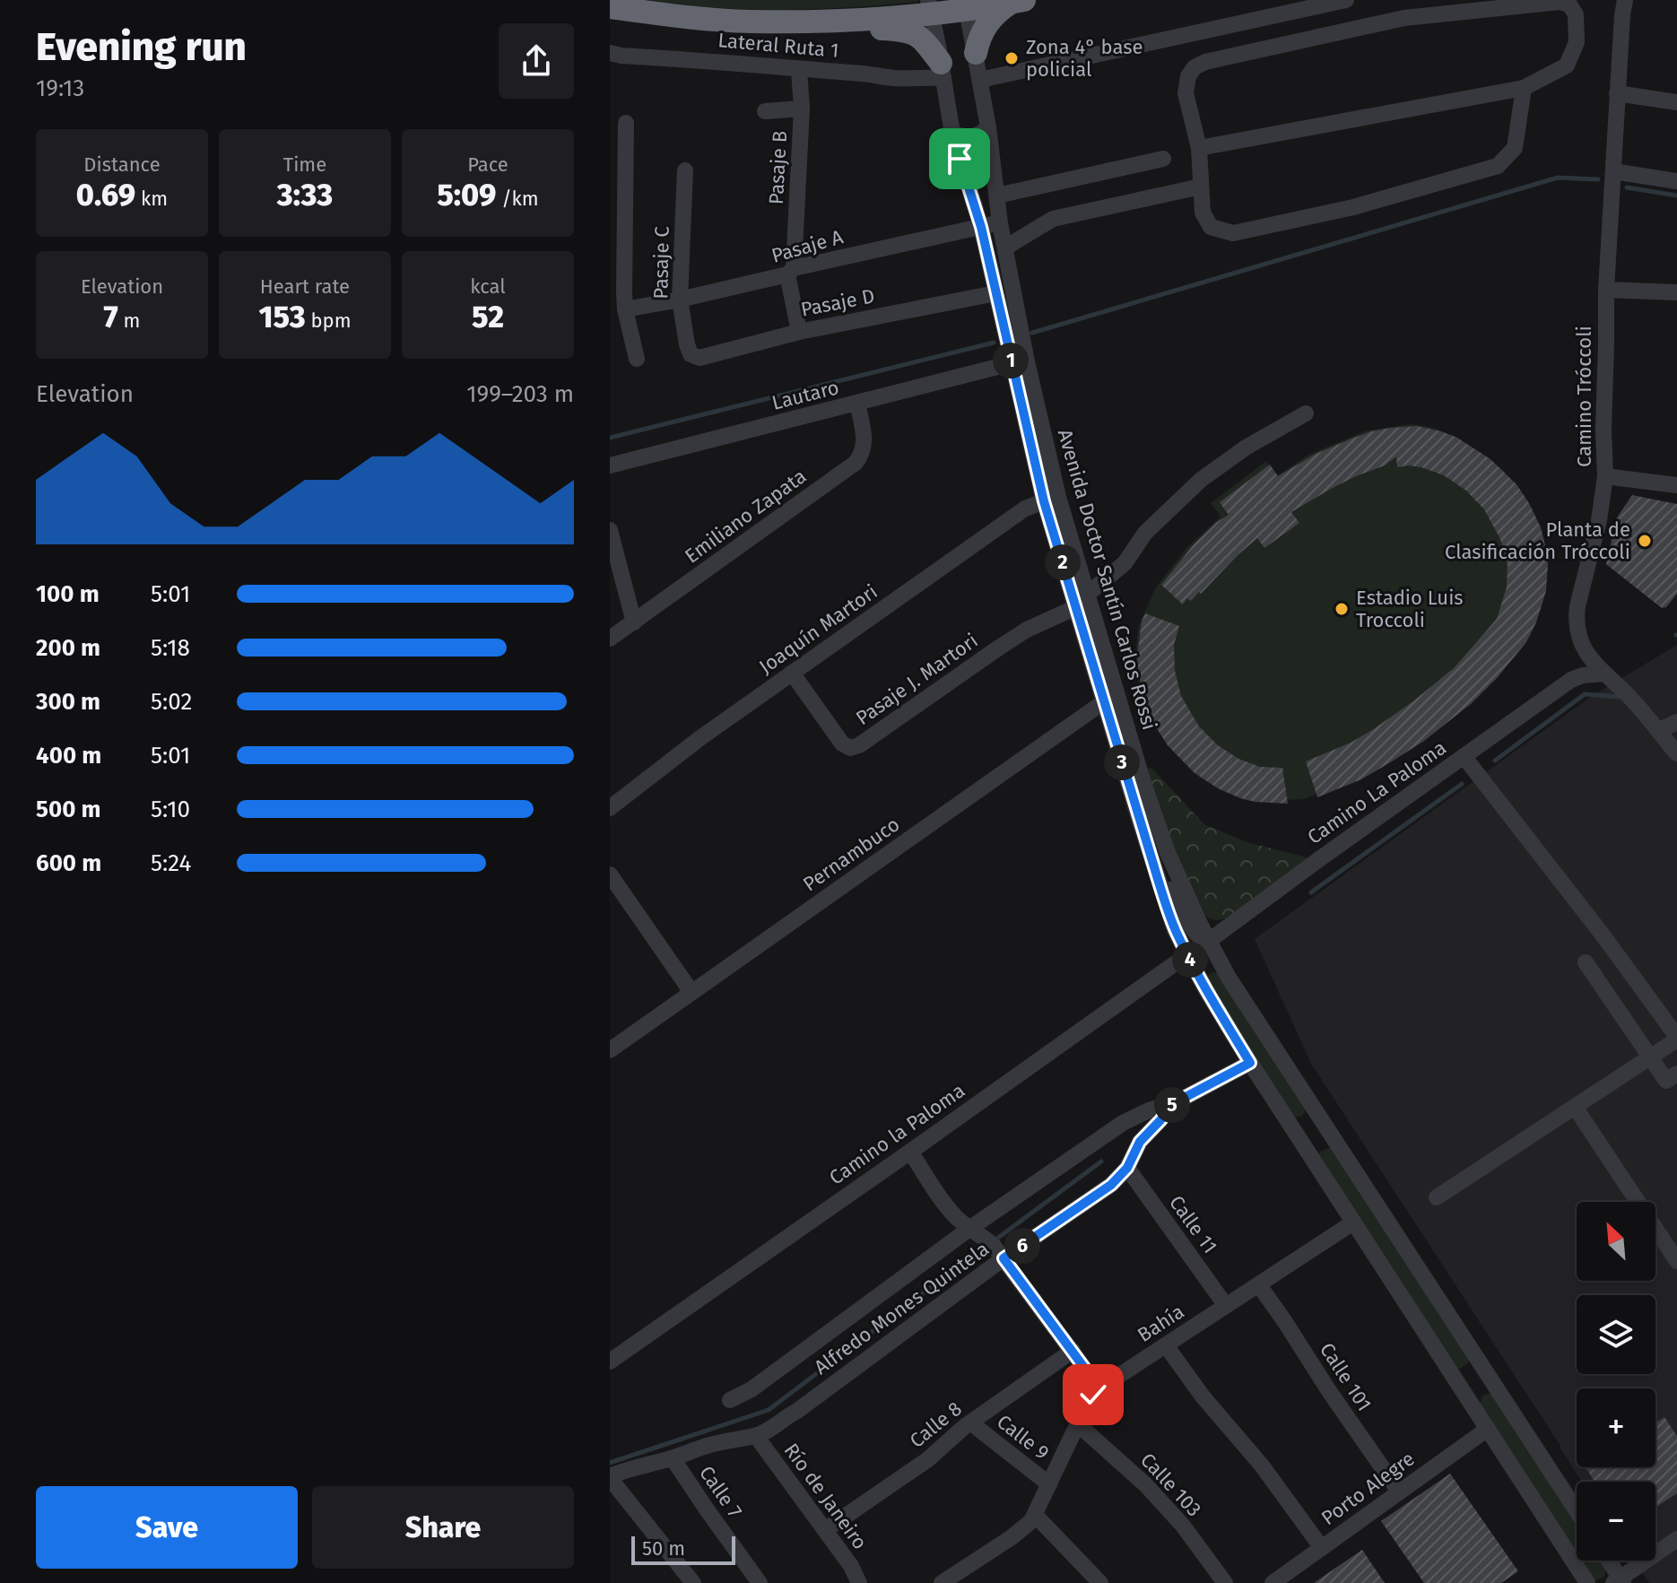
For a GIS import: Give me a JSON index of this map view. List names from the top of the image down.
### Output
{
  "streets": {
    "street": [
      "Lateral Ruta 1",
      "Pasaje B",
      "Pasaje A",
      "Pasaje C",
      "Pasaje D",
      "Lautaro",
      "Camino Tróccoli",
      "Emiliano Zapata",
      "Avenida Doctor Santín Carlos Rossi",
      "Joaquín Martori",
      "Pasaje J. Martori",
      "Camino La Paloma",
      "Pernambuco",
      "Camino la Paloma",
      "Calle 11",
      "Alfredo Mones Quintela",
      "Bahía",
      "Calle 101",
      "Calle 8",
      "Calle 9",
      "Calle 103",
      "Porto Alegre",
      "Calle 7",
      "Río de Janeiro"
    ]
  },
  "crossings": [
    ["Lateral Ruta 1", "Pasaje B"],
    ["Lateral Ruta 1", "Avenida Doctor Santín Carlos Rossi"],
    ["Pasaje B", "Pasaje A"],
    ["Pasaje B", "Pasaje D"],
    ["Pasaje A", "Pasaje C"],
    ["Pasaje A", "Avenida Doctor Santín Carlos Rossi"],
    ["Pasaje C", "Pasaje D"],
    ["Pasaje D", "Avenida Doctor Santín Carlos Rossi"],
    ["Lautaro", "Emiliano Zapata"],
    ["Lautaro", "Avenida Doctor Santín Carlos Rossi"],
    ["Camino Tróccoli", "Camino La Paloma"],
    ["Avenida Doctor Santín Carlos Rossi", "Joaquín Martori"],
    ["Avenida Doctor Santín Carlos Rossi", "Pasaje J. Martori"],
    ["Avenida Doctor Santín Carlos Rossi", "Camino La Paloma"],
    ["Avenida Doctor Santín Carlos Rossi", "Pernambuco"],
    ["Avenida Doctor Santín Carlos Rossi", "Camino la Paloma"],
    ["Avenida Doctor Santín Carlos Rossi", "Alfredo Mones Quintela"],
    ["Avenida Doctor Santín Carlos Rossi", "Bahía"],
    ["Avenida Doctor Santín Carlos Rossi", "Porto Alegre"],
    ["Joaquín Martori", "Pasaje J. Martori"],
    ["Camino La Paloma", "Camino la Paloma"],
    ["Calle 11", "Alfredo Mones Quintela"],
    ["Calle 11", "Bahía"],
    ["Alfredo Mones Quintela", "Calle 7"],
    ["Alfredo Mones Quintela", "Río de Janeiro"],
    ["Bahía", "Calle 101"],
    ["Bahía", "Calle 9"],
    ["Bahía", "Calle 103"],
    ["Calle 101", "Porto Alegre"],
    ["Calle 8", "Calle 9"],
    ["Calle 8", "Río de Janeiro"]
  ],
  "places": ["Zona 4° base policial", "Planta de Clasificación Tróccoli", "Estadio Luis Troccoli"],
  "scale_bar": "50 m",
  "north": "top left",
  "page": {
    "heading": ["Evening run", "19:13"],
    "stats": [
      ["Distance", "0.69 km"],
      ["Time", "3:33"],
      ["Pace", "5:09 /km"],
      ["Elevation", "7 m"],
      ["Heart rate", "153 bpm"],
      ["kcal", "52"]
    ],
    "pins": [
      "1",
      "2",
      "3",
      "4",
      "5",
      "6"
    ],
    "chart": ["Elevation", "199–203 m"],
    "list": [
      {
        "name": "100 m",
        "note": "5:01"
      },
      {
        "name": "200 m",
        "note": "5:18"
      },
      {
        "name": "300 m",
        "note": "5:02"
      },
      {
        "name": "400 m",
        "note": "5:01"
      },
      {
        "name": "500 m",
        "note": "5:10"
      },
      {
        "name": "600 m",
        "note": "5:24"
      }
    ],
    "map_buttons": ["+", "−"],
    "buttons": ["Save", "Share"],
    "scale": "50 m"
  }
}
